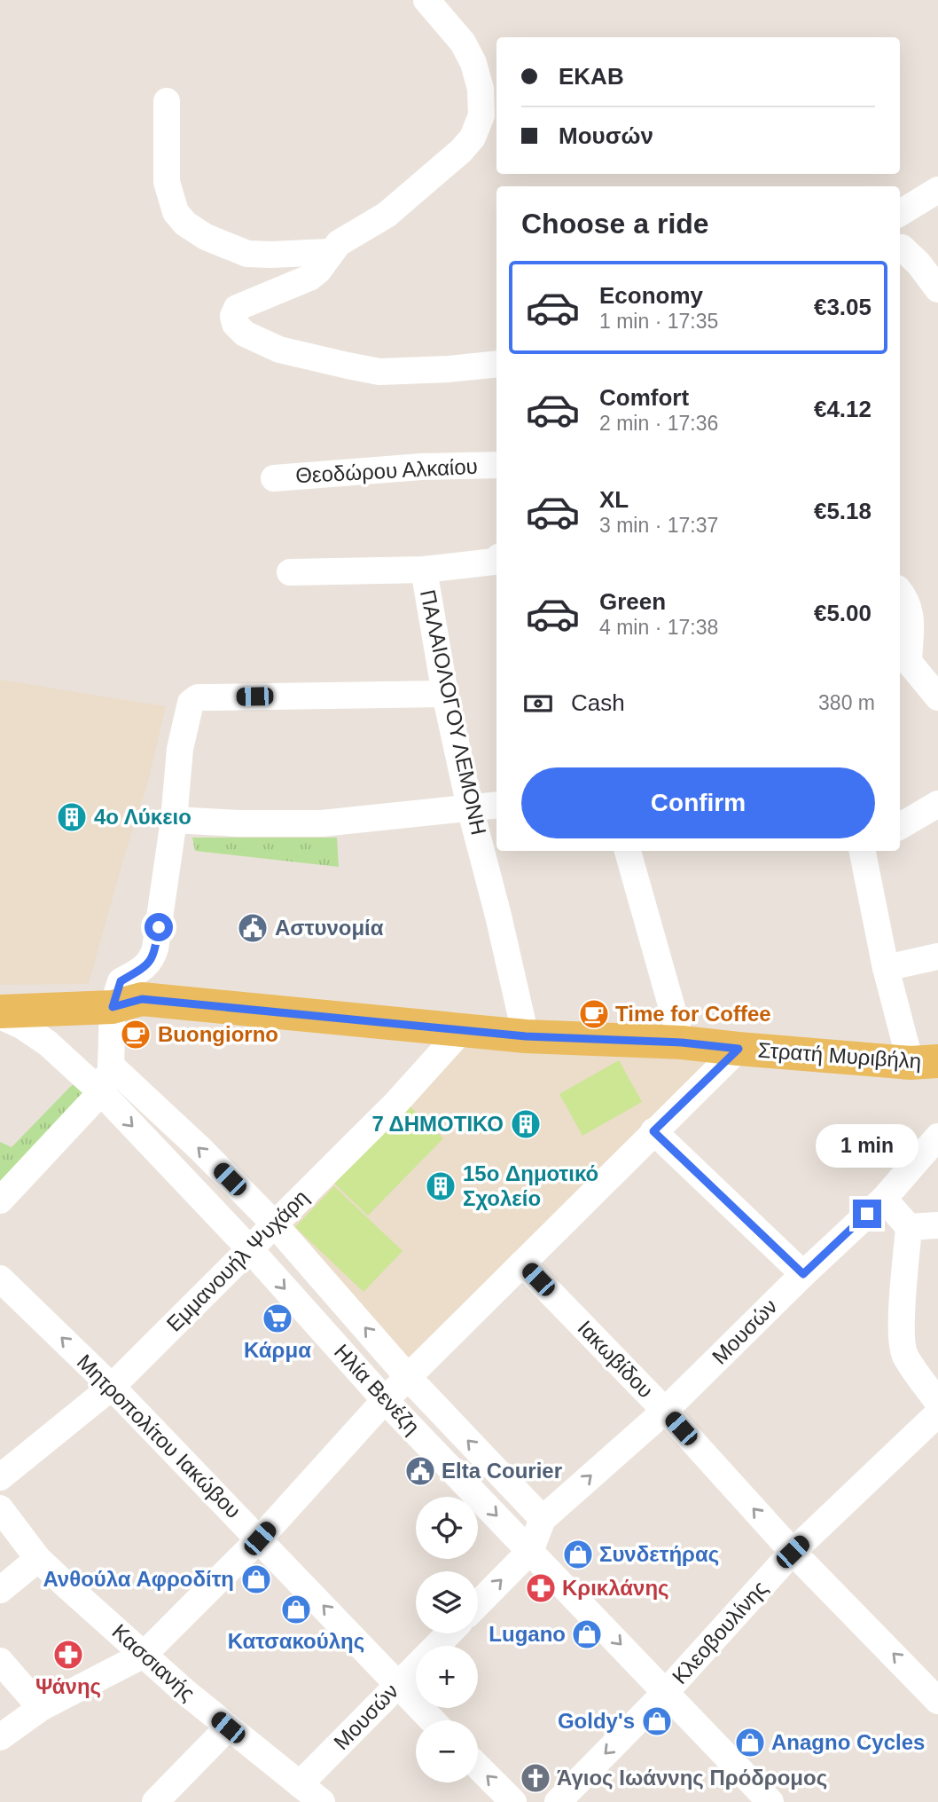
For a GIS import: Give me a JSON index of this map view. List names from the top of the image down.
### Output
{
  "streets": {
    "main road": ["Στρατή Μυριβήλη"],
    "street": [
      "Θεοδώρου Αλκαίου",
      "ΠΑΛΑΙΟΛΟΓΟΥ ΛΕΜΟΝΗ",
      "Εμμανουήλ Ψυχάρη",
      "Μουσών",
      "Ιακωβίδου",
      "Ηλία Βενέζη",
      "Μητροπολίτου Ιακώβου",
      "Κλεοβουλίνης",
      "Κασσιανής"
    ]
  },
  "crossings": [
    ["ΠΑΛΑΙΟΛΟΓΟΥ ΛΕΜΟΝΗ", "Στρατή Μυριβήλη"],
    ["Στρατή Μυριβήλη", "Εμμανουήλ Ψυχάρη"],
    ["Στρατή Μυριβήλη", "Ηλία Βενέζη"],
    ["Εμμανουήλ Ψυχάρη", "Ηλία Βενέζη"],
    ["Εμμανουήλ Ψυχάρη", "Μητροπολίτου Ιακώβου"],
    ["Μουσών", "Ιακωβίδου"],
    ["Μουσών", "Ηλία Βενέζη"],
    ["Μουσών", "Μητροπολίτου Ιακώβου"],
    ["Μουσών", "Κασσιανής"],
    ["Ιακωβίδου", "Κλεοβουλίνης"],
    ["Ηλία Βενέζη", "Κλεοβουλίνης"]
  ],
  "one_way": ["Ιακωβίδου", "Μητροπολίτου Ιακώβου"],
  "places": {
    "building": ["4ο Λύκειο", "7 ΔΗΜΟΤΙΚΟ", "15o Δημοτικό Σχολείο"],
    "public building": ["Αστυνομία", "Elta Courier"],
    "cafe": ["Time for Coffee", "Buongiorno"],
    "supermarket": ["Κάρμα"],
    "shop": [
      "Συνδετήρας",
      "Ανθούλα Αφροδίτη",
      "Κατσακούλης",
      "Lugano",
      "Goldy's",
      "Anagno Cycles"
    ],
    "pharmacy": ["Κρικλάνης", "Ψάνης"],
    "church": ["Άγιος Ιωάννης Πρόδρομος"]
  },
  "page": {
    "banner": ["ΕΚΑΒ", "Μουσών"],
    "heading": "Choose a ride",
    "list": [
      {
        "name": "Economy",
        "note": "1 min · 17:35",
        "value": "€3.05"
      },
      {
        "name": "Comfort",
        "note": "2 min · 17:36",
        "value": "€4.12"
      },
      {
        "name": "XL",
        "note": "3 min · 17:37",
        "value": "€5.18"
      },
      {
        "name": "Green",
        "note": "4 min · 17:38",
        "value": "€5.00"
      }
    ],
    "pay": ["Cash", "380 m"],
    "buttons": "Confirm",
    "bubble": "1 min",
    "map_buttons": ["+", "−"]
  }
}
